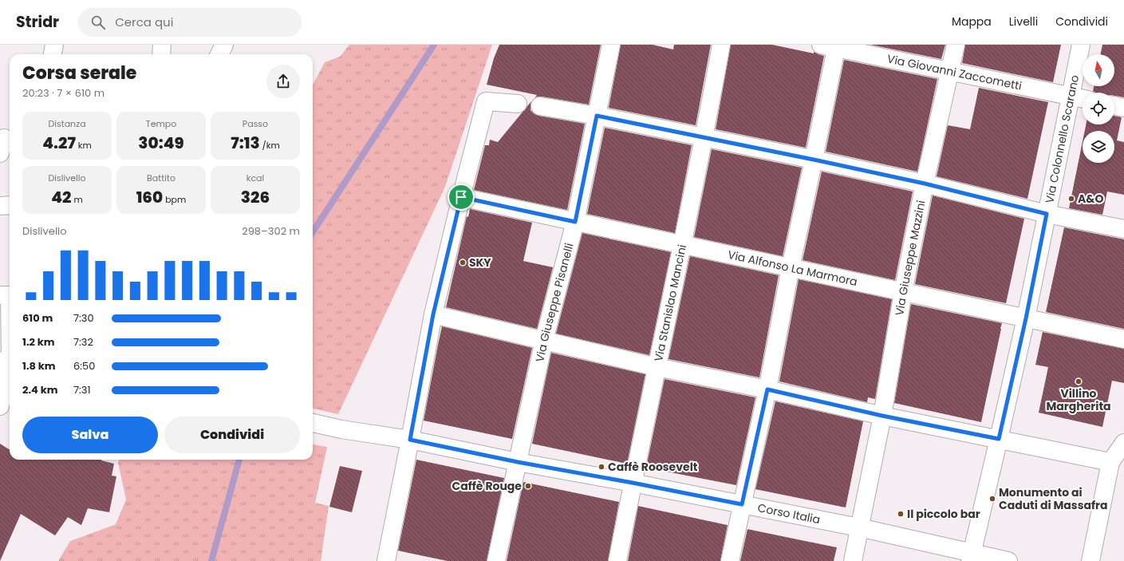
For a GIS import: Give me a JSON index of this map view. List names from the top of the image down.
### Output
{
  "streets": {
    "street": [
      "Via Giovanni Zaccometti",
      "Via Colonnello Scarano",
      "Via Giuseppe Mazzini",
      "Via Alfonso La Marmora",
      "Via Giuseppe Pisanelli",
      "Via Stanislao Mancini",
      "Corso Italia"
    ]
  },
  "crossings": [
    ["Via Giovanni Zaccometti", "Via Colonnello Scarano"],
    ["Via Giovanni Zaccometti", "Via Giuseppe Mazzini"],
    ["Via Colonnello Scarano", "Via Alfonso La Marmora"],
    ["Via Colonnello Scarano", "Corso Italia"],
    ["Via Giuseppe Mazzini", "Via Alfonso La Marmora"],
    ["Via Giuseppe Mazzini", "Corso Italia"],
    ["Via Alfonso La Marmora", "Via Giuseppe Pisanelli"],
    ["Via Alfonso La Marmora", "Via Stanislao Mancini"],
    ["Via Giuseppe Pisanelli", "Corso Italia"],
    ["Via Stanislao Mancini", "Corso Italia"]
  ],
  "places": [
    "A&O",
    "SKY",
    "Villino Margherita",
    "Caffè Roosevelt",
    "Caffè Rouge",
    "Monumento ai Caduti di Massafra",
    "Il piccolo bar"
  ],
  "north": "top",
  "page": {
    "header": "Stridr",
    "search": "Cerca qui",
    "nav": ["Mappa", "Livelli", "Condividi"],
    "heading": ["Corsa serale", "20:23 · 7 × 610 m"],
    "stats": [
      ["Distanza", "4.27 km"],
      ["Tempo", "30:49"],
      ["Passo", "7:13 /km"],
      ["Dislivello", "42 m"],
      ["Battito", "160 bpm"],
      ["kcal", "326"]
    ],
    "chart": ["Dislivello", "298–302 m"],
    "list": [
      {
        "name": "610 m",
        "note": "7:30"
      },
      {
        "name": "1.2 km",
        "note": "7:32"
      },
      {
        "name": "1.8 km",
        "note": "6:50"
      },
      {
        "name": "2.4 km",
        "note": "7:31"
      }
    ],
    "buttons": ["Salva", "Condividi"]
  }
}
